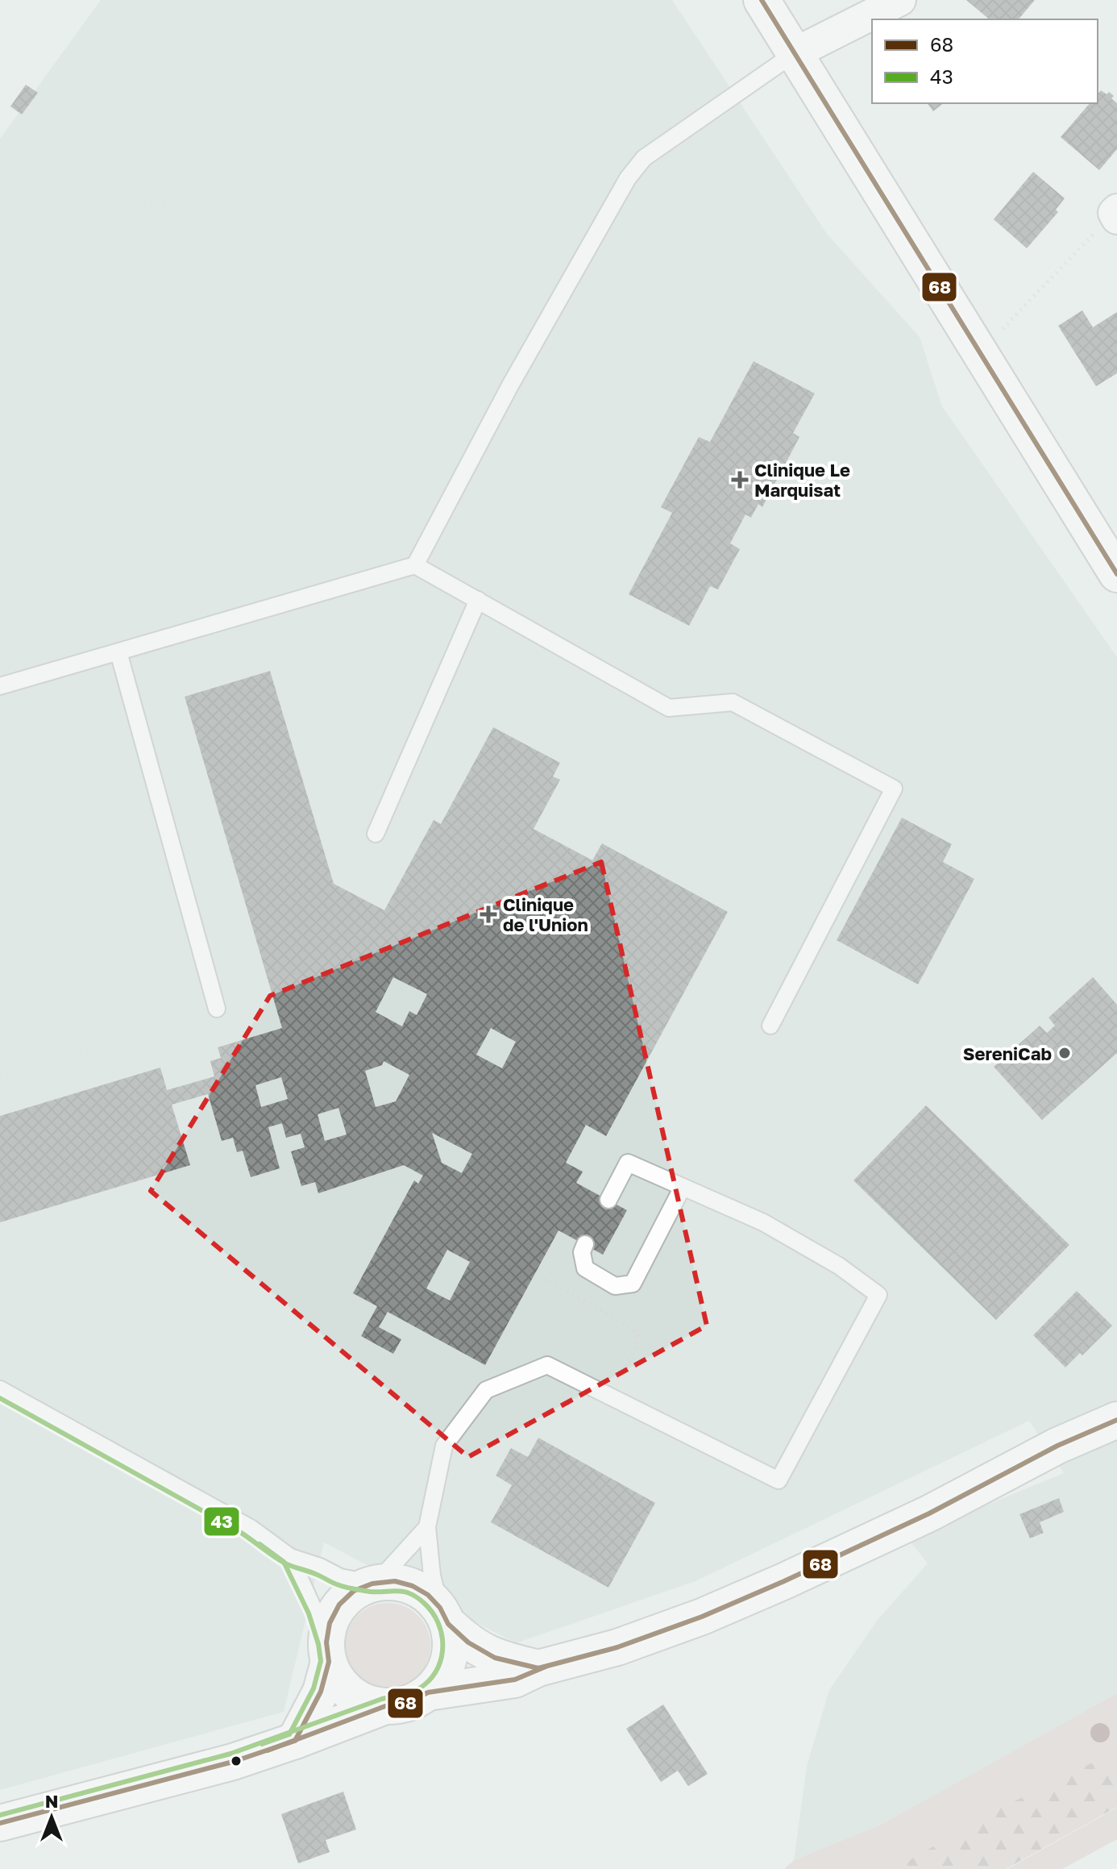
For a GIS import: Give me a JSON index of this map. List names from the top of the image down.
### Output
{
  "places": {
    "health": ["Clinique Le Marquisat", "Clinique de l'Union"],
    "other": ["SereniCab"]
  },
  "lines": ["transit line 68", "transit line 43"],
  "legend": ["68", "43"],
  "north": "top"
}
